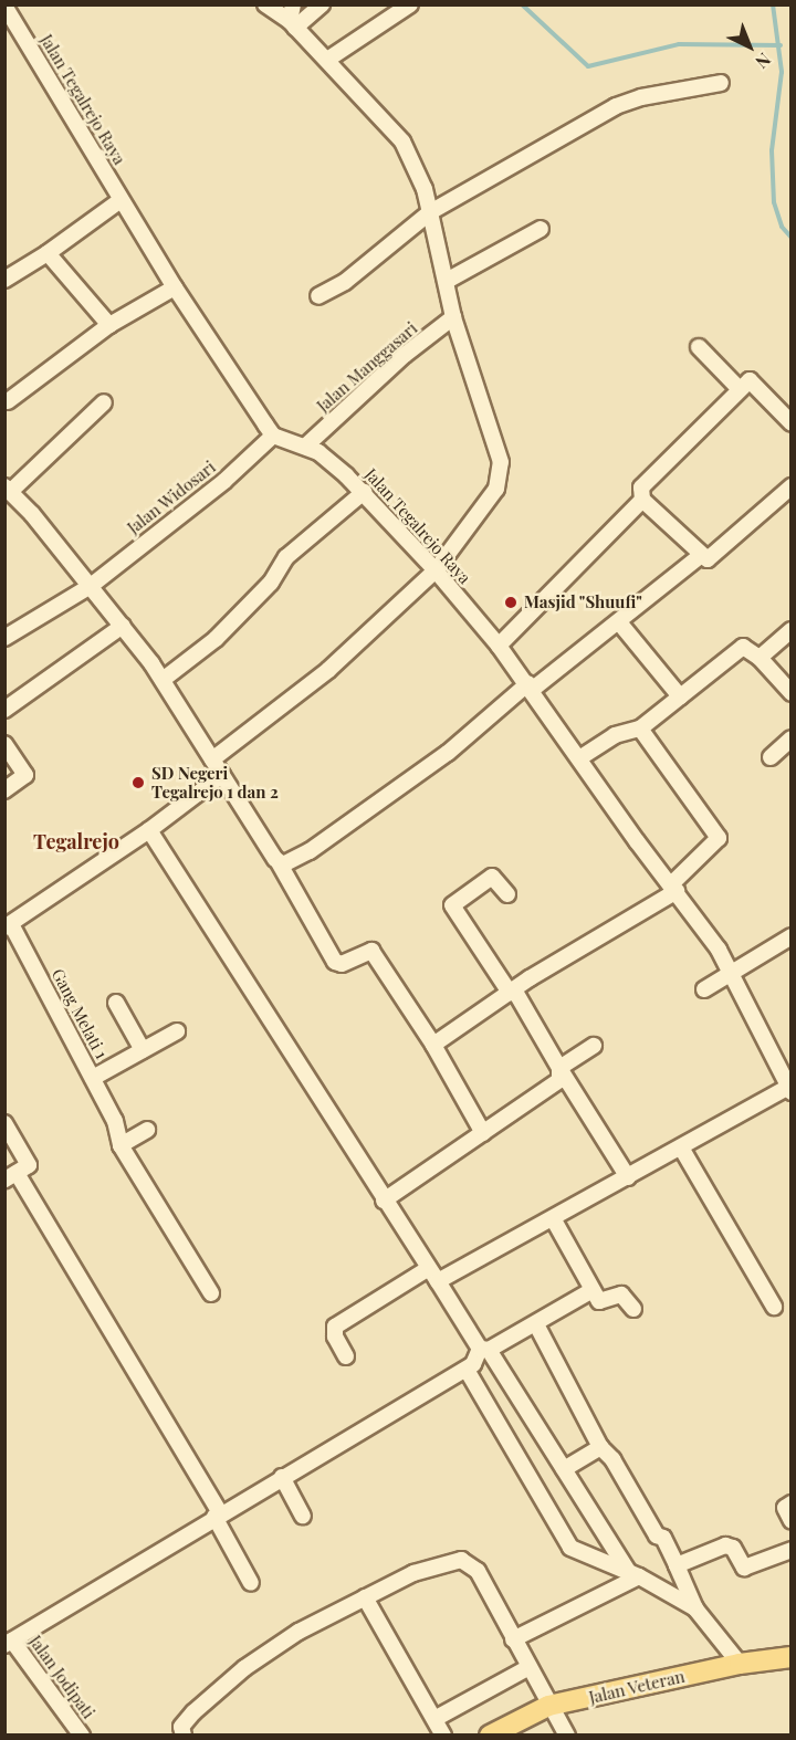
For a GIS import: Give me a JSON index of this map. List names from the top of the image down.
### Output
{
  "streets": {
    "main road": ["Jalan Veteran"],
    "street": [
      "Jalan Tegalrejo Raya",
      "Jalan Manggasari",
      "Jalan Widosari",
      "Gang Melati 1",
      "Jalan Jodipati"
    ]
  },
  "crossings": [
    ["Jalan Tegalrejo Raya", "Jalan Manggasari"],
    ["Jalan Tegalrejo Raya", "Jalan Widosari"]
  ],
  "districts": ["Tegalrejo"],
  "places": ["Masjid \"Shuufi\"", "SD Negeri Tegalrejo 1 dan 2"],
  "north": "bottom right"
}
